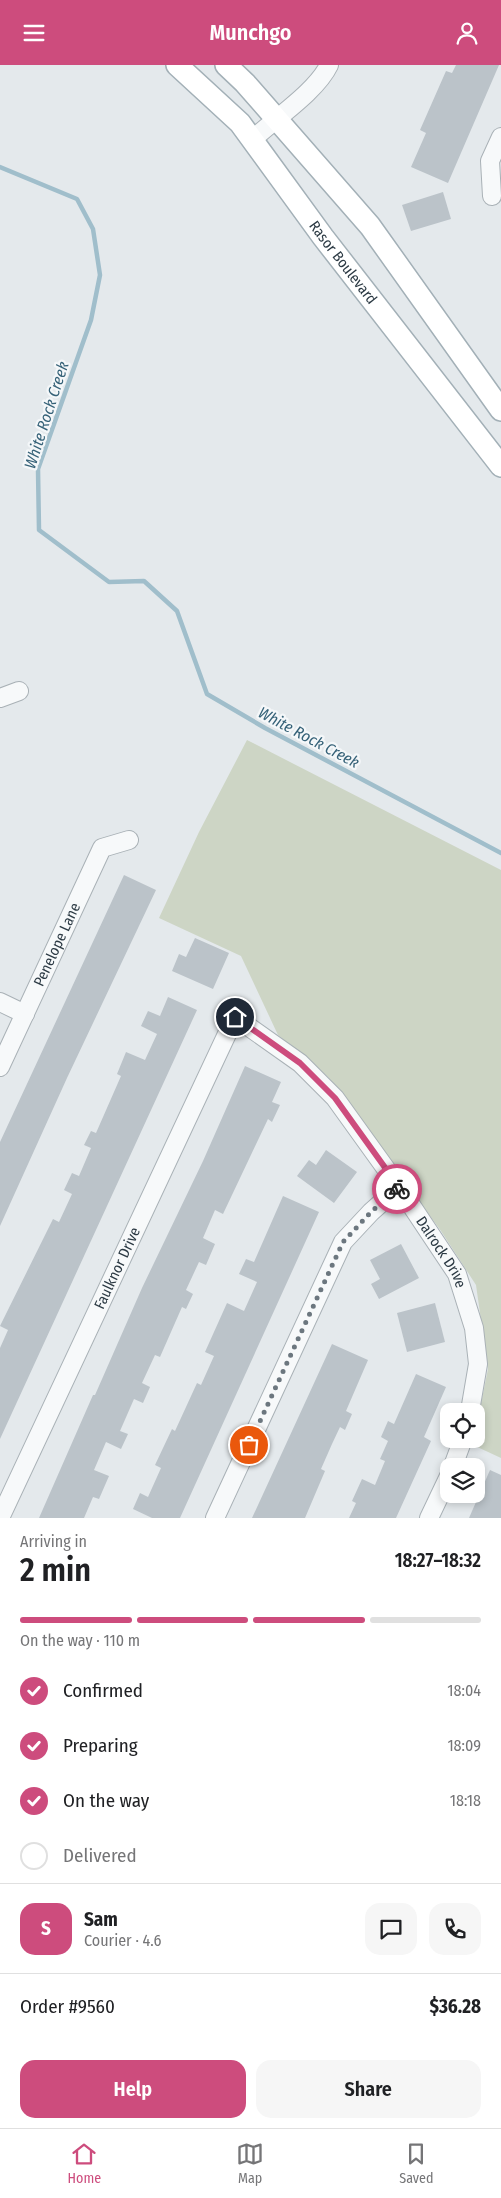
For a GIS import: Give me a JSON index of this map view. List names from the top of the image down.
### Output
{
  "streets": {
    "main road": ["Rasor Boulevard"],
    "street": ["Penelope Lane", "Dalrock Drive", "Faulknor Drive"]
  },
  "crossings": [
    ["Dalrock Drive", "Faulknor Drive"]
  ],
  "water": ["White Rock Creek"],
  "page": {
    "header": "Munchgo",
    "heading": ["2 min", "Arriving in", "18:27–18:32"],
    "panel": [
      "Sam",
      "Courier · 4.6",
      "Order #9560",
      "$36.28"
    ],
    "bar": "On the way · 110 m",
    "list": [
      ["Confirmed", "18:04"],
      ["Preparing", "18:09"],
      ["On the way", "18:18"],
      "Delivered"
    ],
    "round": "S",
    "buttons": ["Help", "Share"],
    "tabs": ["Home", "Map", "Saved"]
  }
}
